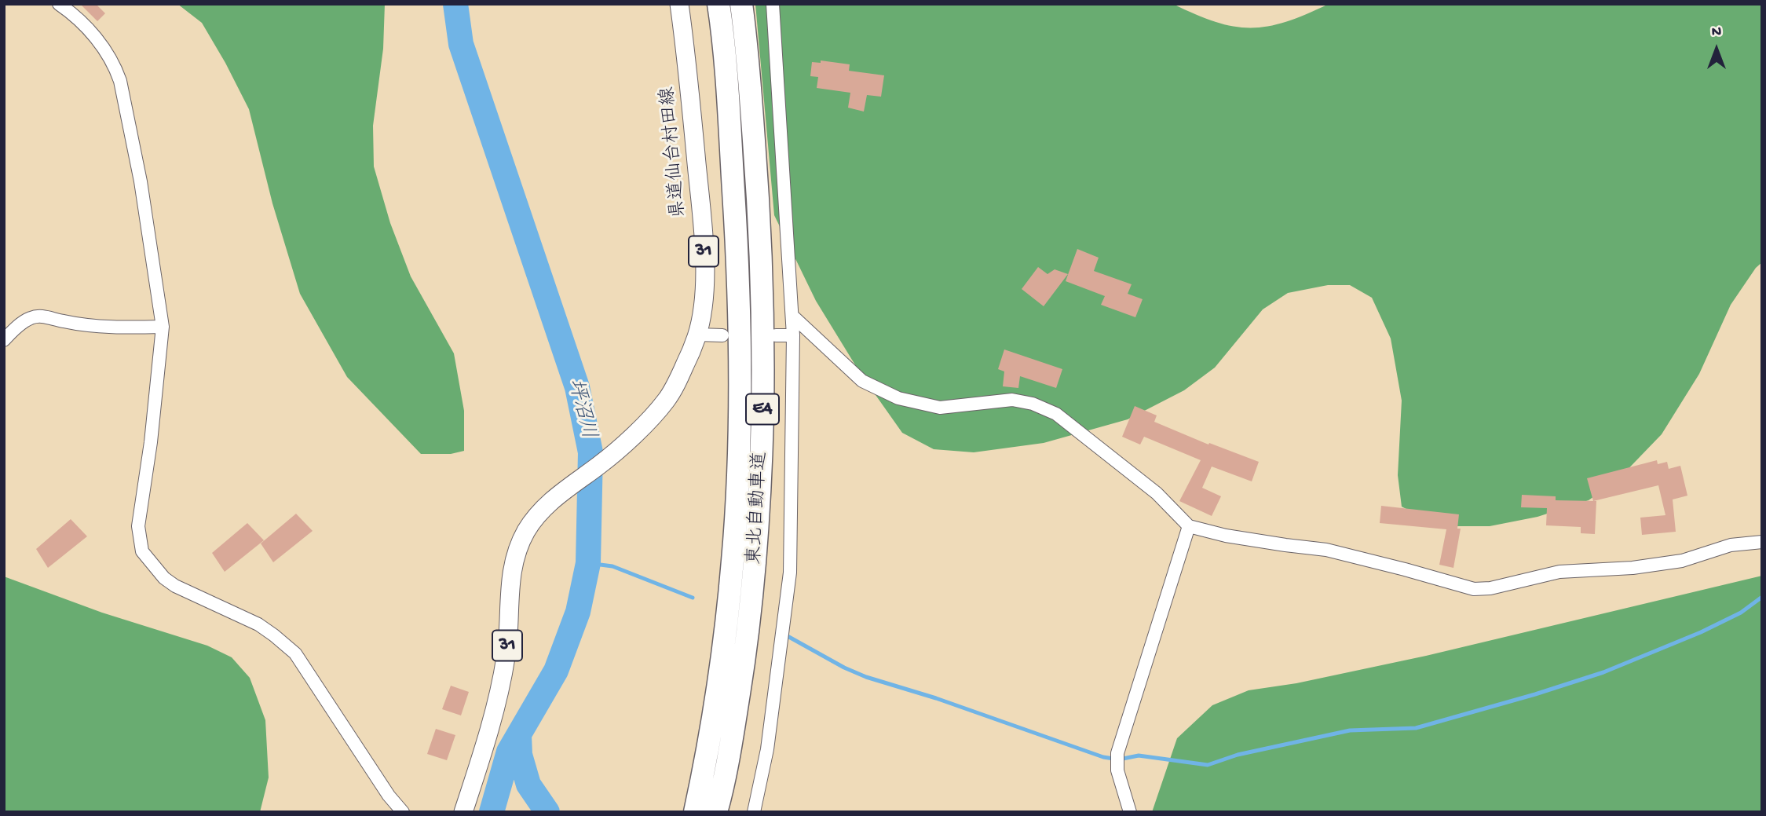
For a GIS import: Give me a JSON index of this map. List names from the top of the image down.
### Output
{
  "streets": {
    "highway": ["E4", "東北自動車道"],
    "main road": ["県道仙台村田線", "31"]
  },
  "water": ["坪沼川"],
  "north": "top"
}
